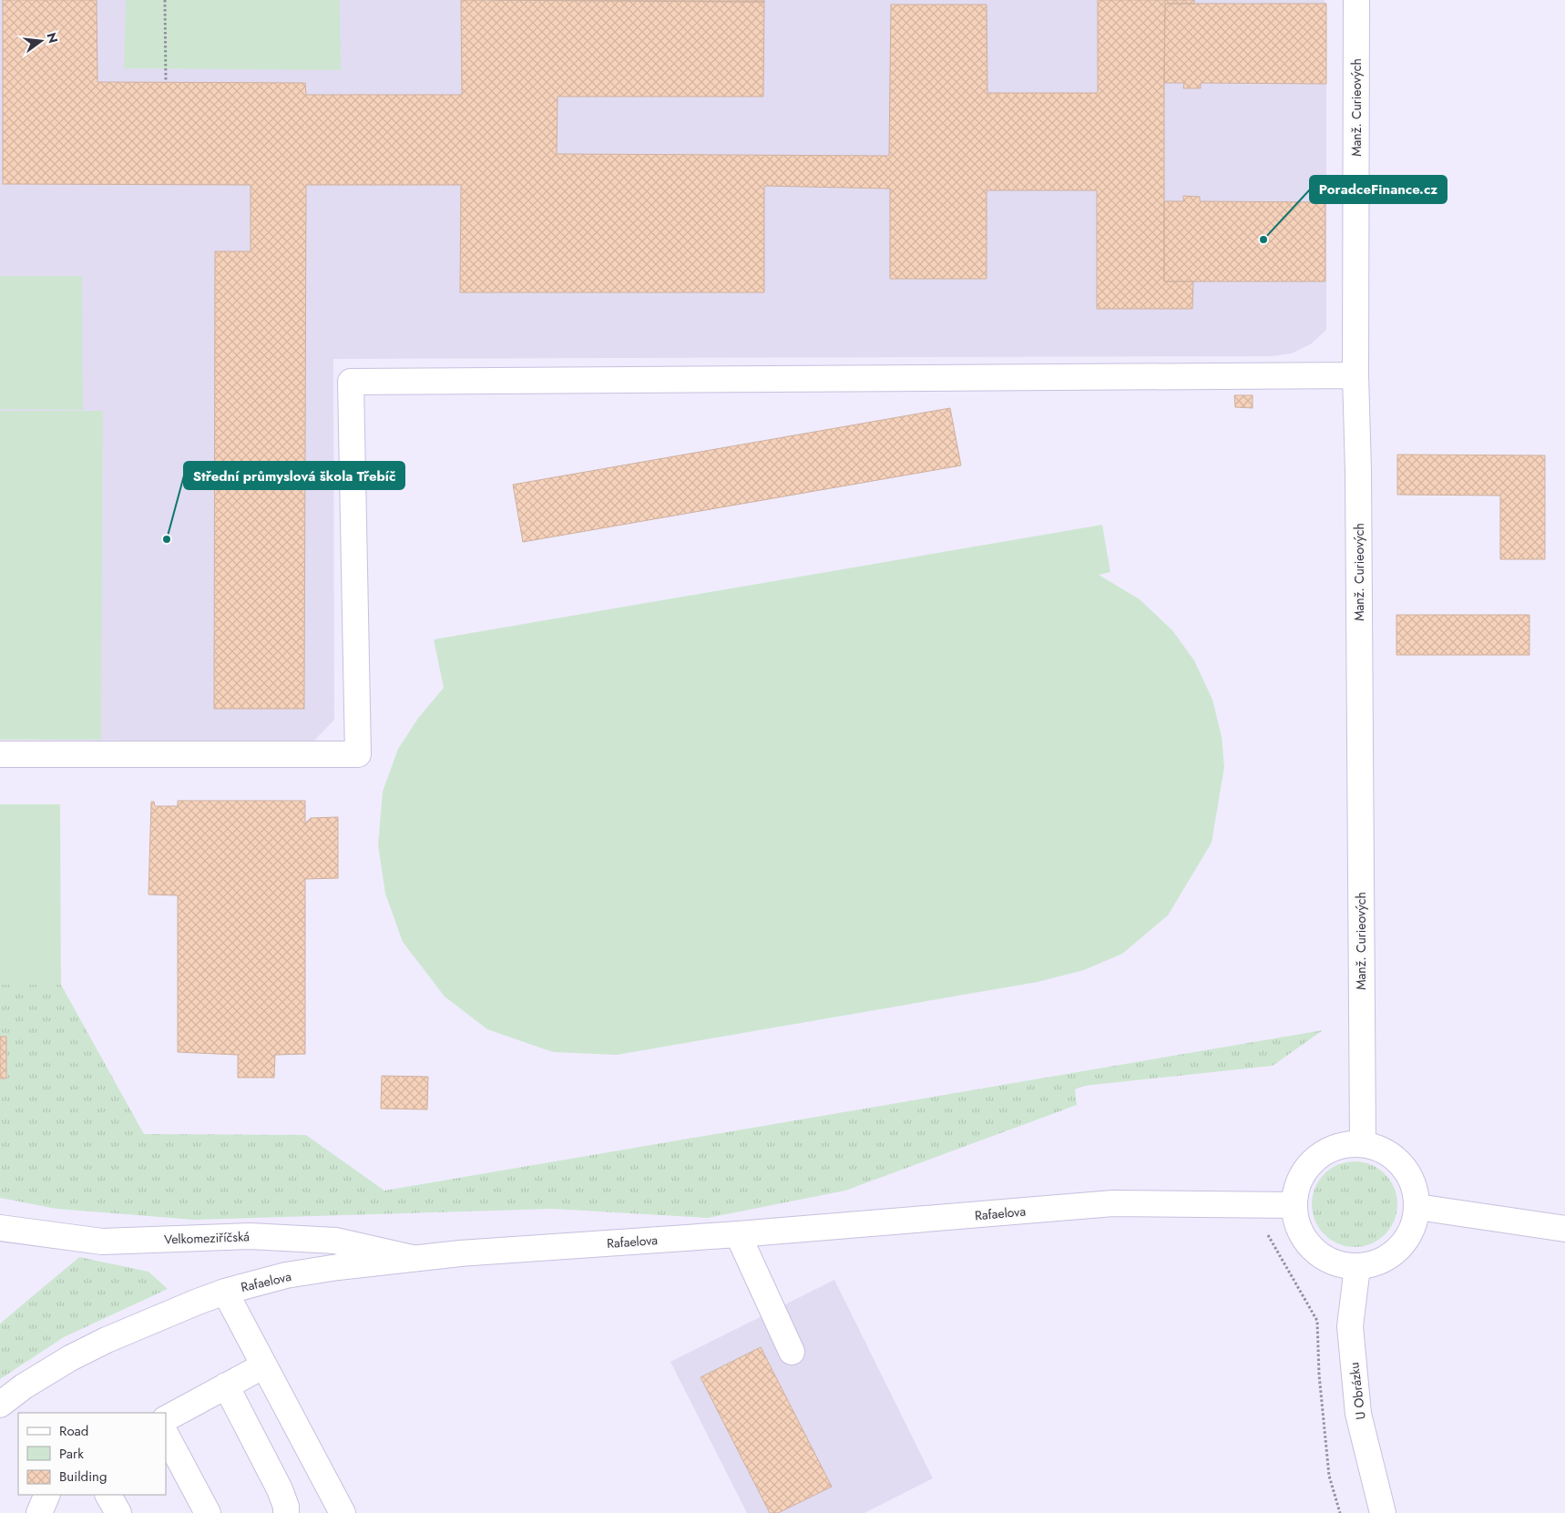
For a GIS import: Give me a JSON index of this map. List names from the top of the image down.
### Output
{
  "streets": {
    "main road": [
      "Manž. Curieových",
      "Rafaelova",
      "Velkomeziříčská",
      "U Obrázku"
    ]
  },
  "crossings": [
    ["Manž. Curieových", "Rafaelova"],
    ["Manž. Curieových", "U Obrázku"],
    ["Rafaelova", "Velkomeziříčská"],
    ["Rafaelova", "U Obrázku"]
  ],
  "places": ["PoradceFinance.cz", "Střední průmyslová škola Třebíč"],
  "legend": ["Road", "Park", "Building"],
  "north": "right"
}
